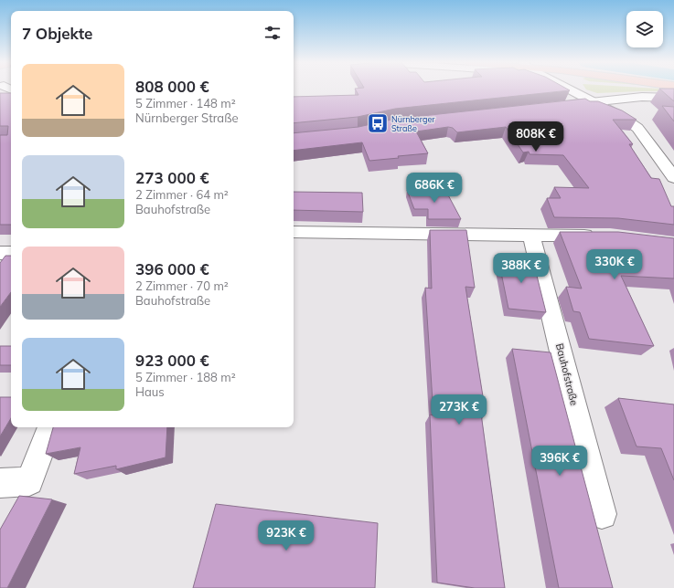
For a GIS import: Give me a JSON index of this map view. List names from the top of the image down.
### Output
{
  "streets": {
    "street": ["Bauhofstraße"]
  },
  "places": {
    "bus stop": ["Nürnberger Straße"]
  },
  "page": {
    "heading": "7 Objekte",
    "list": [
      {
        "name": "808 000 €",
        "note": "5 Zimmer · 148 m² · Nürnberger Straße"
      },
      {
        "name": "273 000 €",
        "note": "2 Zimmer · 64 m² · Bauhofstraße"
      },
      {
        "name": "396 000 €",
        "note": "2 Zimmer · 70 m² · Bauhofstraße"
      },
      {
        "name": "923 000 €",
        "note": "5 Zimmer · 188 m² · Haus"
      }
    ],
    "price": [
      "808K €",
      "686K €",
      "330K €",
      "388K €",
      "273K €",
      "396K €",
      "923K €"
    ]
  }
}
